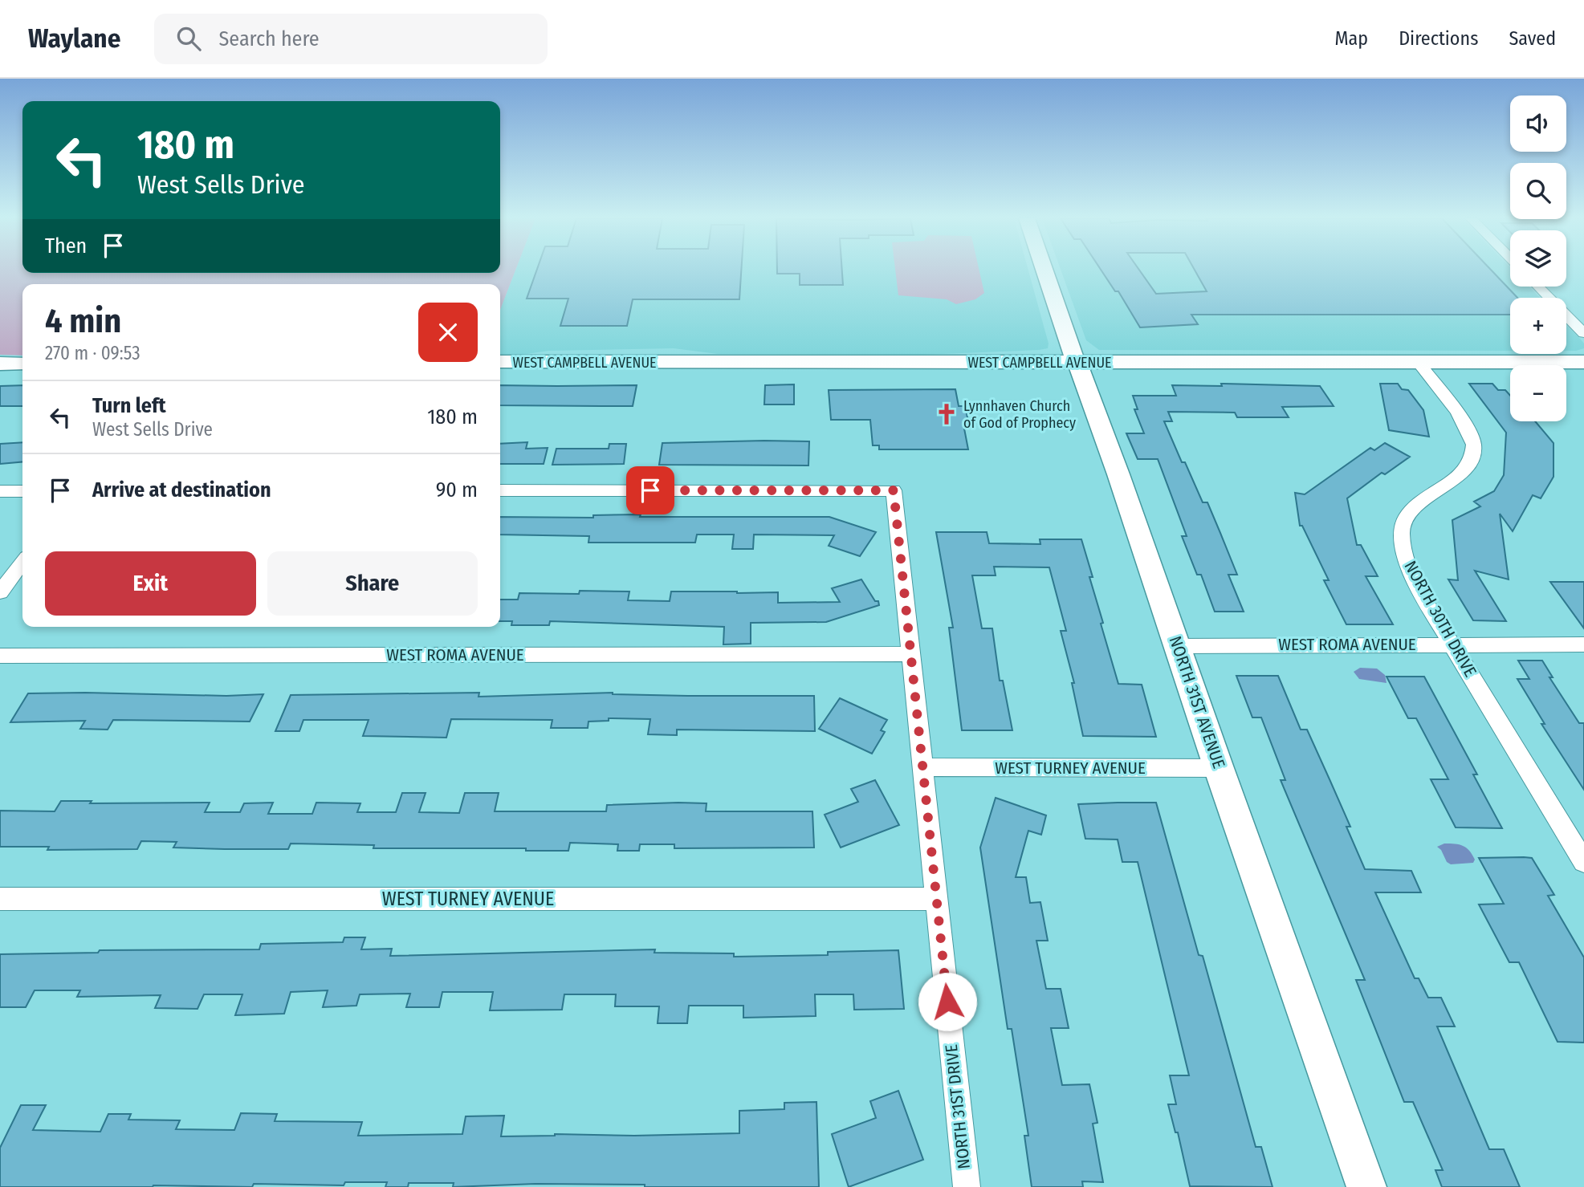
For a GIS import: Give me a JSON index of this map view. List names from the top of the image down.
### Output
{
  "streets": {
    "street": [
      "WEST CAMPBELL AVENUE",
      "NORTH 30TH DRIVE",
      "WEST ROMA AVENUE",
      "NORTH 31ST AVENUE",
      "WEST TURNEY AVENUE",
      "NORTH 31ST DRIVE"
    ]
  },
  "crossings": [
    ["WEST CAMPBELL AVENUE", "NORTH 30TH DRIVE"],
    ["WEST CAMPBELL AVENUE", "NORTH 31ST AVENUE"],
    ["NORTH 30TH DRIVE", "WEST ROMA AVENUE"],
    ["WEST ROMA AVENUE", "NORTH 31ST AVENUE"],
    ["WEST ROMA AVENUE", "NORTH 31ST DRIVE"],
    ["NORTH 31ST AVENUE", "WEST TURNEY AVENUE"],
    ["WEST TURNEY AVENUE", "NORTH 31ST DRIVE"]
  ],
  "places": {
    "church": ["Lynnhaven Church of God of Prophecy"]
  },
  "page": {
    "header": "Waylane",
    "search": "Search here",
    "nav": ["Map", "Directions", "Saved"],
    "map_buttons": ["+", "−"],
    "turn": ["180 m", "West Sells Drive"],
    "then": "Then",
    "heading": ["4 min", "270 m · 09:53"],
    "list": [
      {
        "name": "Turn left",
        "note": "West Sells Drive",
        "value": "180 m"
      },
      {
        "name": "Arrive at destination",
        "value": "90 m"
      }
    ],
    "buttons": ["Exit", "Share"]
  }
}
